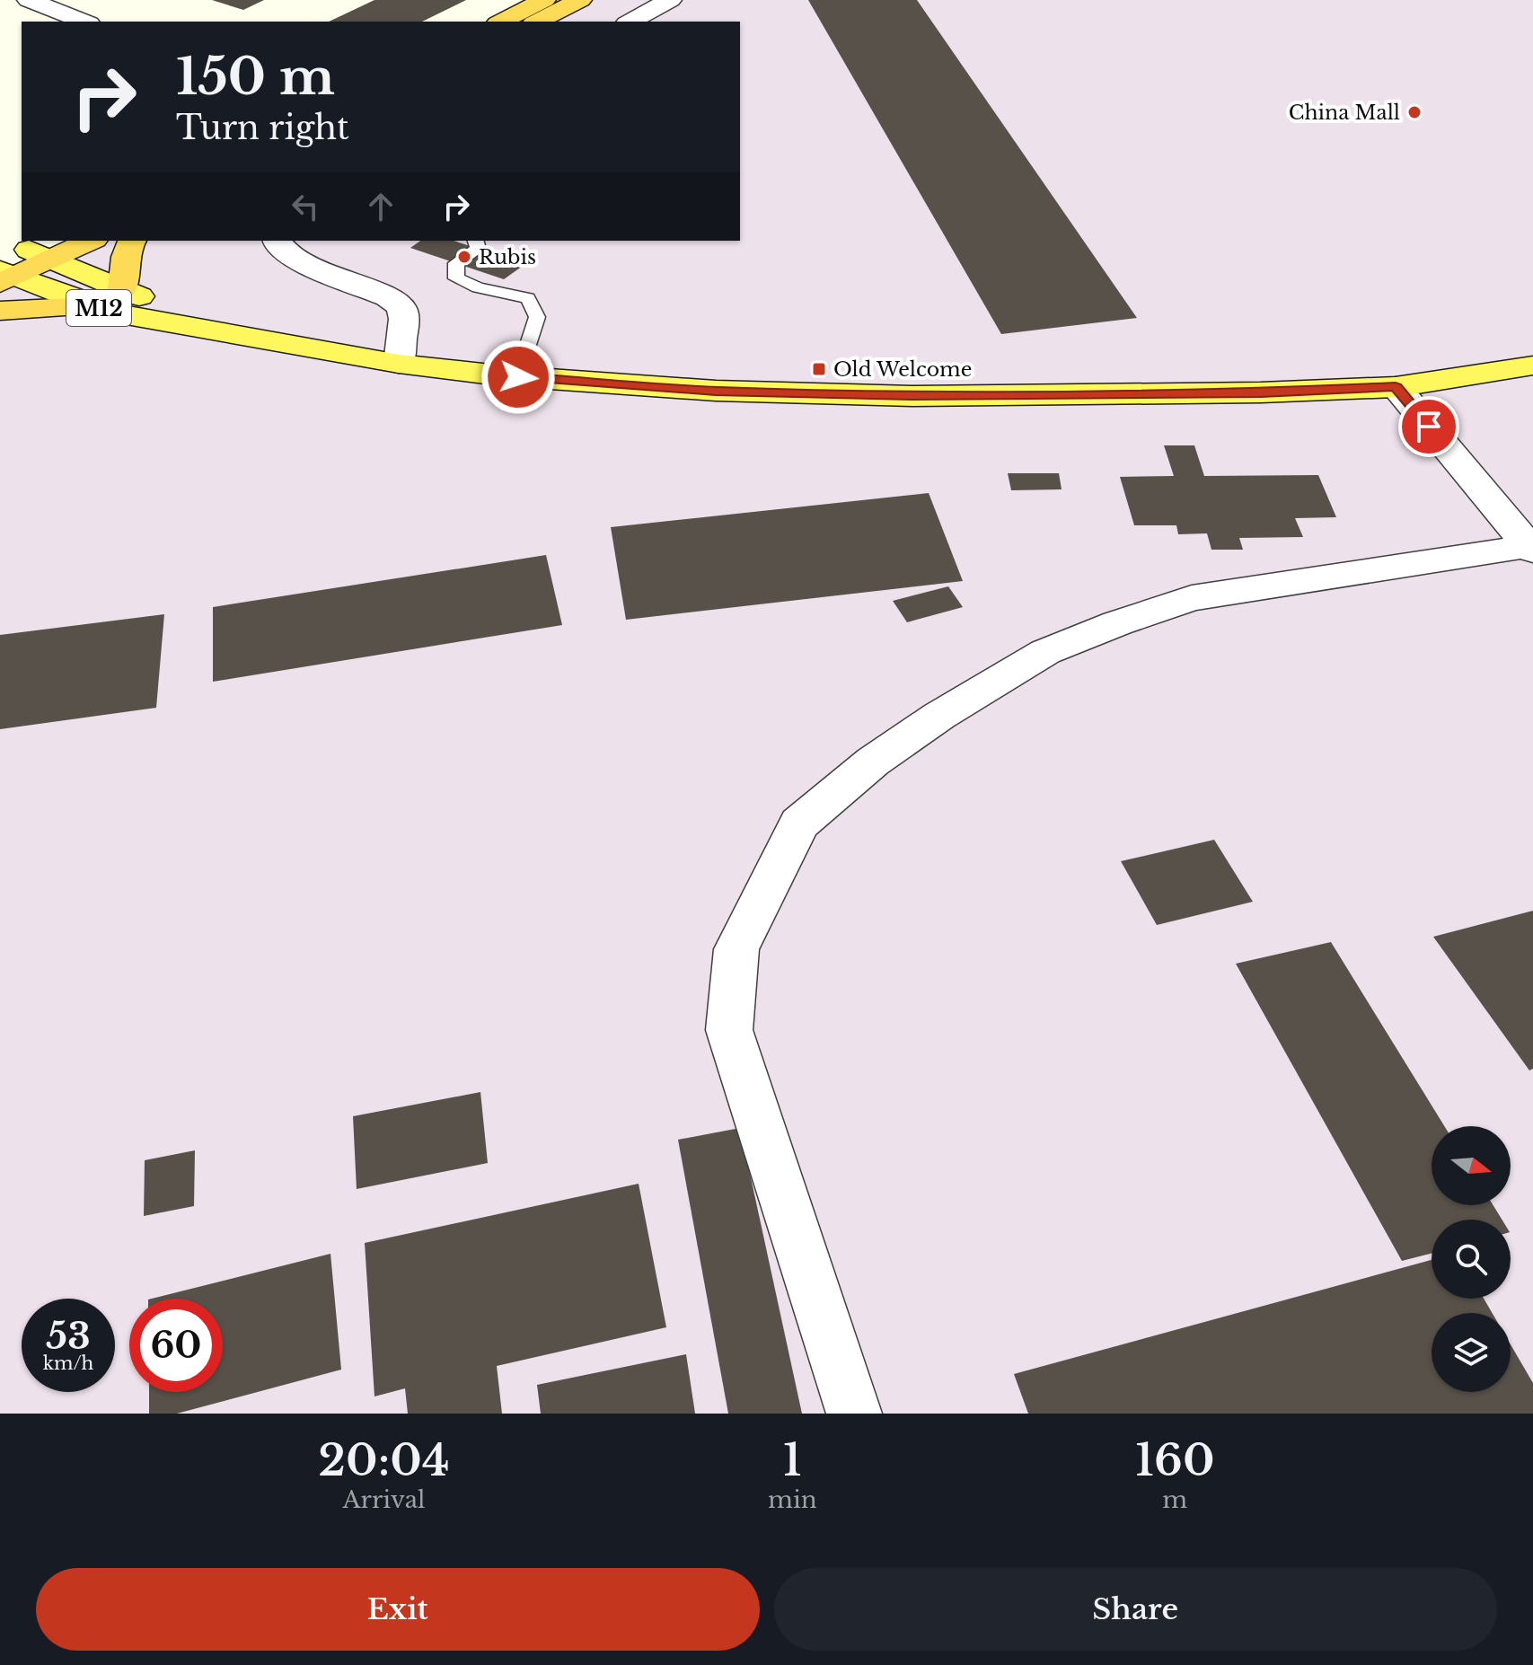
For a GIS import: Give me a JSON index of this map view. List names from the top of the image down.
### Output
{
  "streets": {
    "main road": ["M12"]
  },
  "places": {
    "other": ["China Mall", "Rubis"],
    "transit": ["Old Welcome"]
  },
  "north": "right",
  "page": {
    "turn": ["150 m", "Turn right"],
    "speed": "53 km/h",
    "limit": "60",
    "eta": [
      "20:04",
      "Arrival",
      "1",
      "min",
      "160",
      "m"
    ],
    "buttons": ["Exit", "Share"]
  }
}
